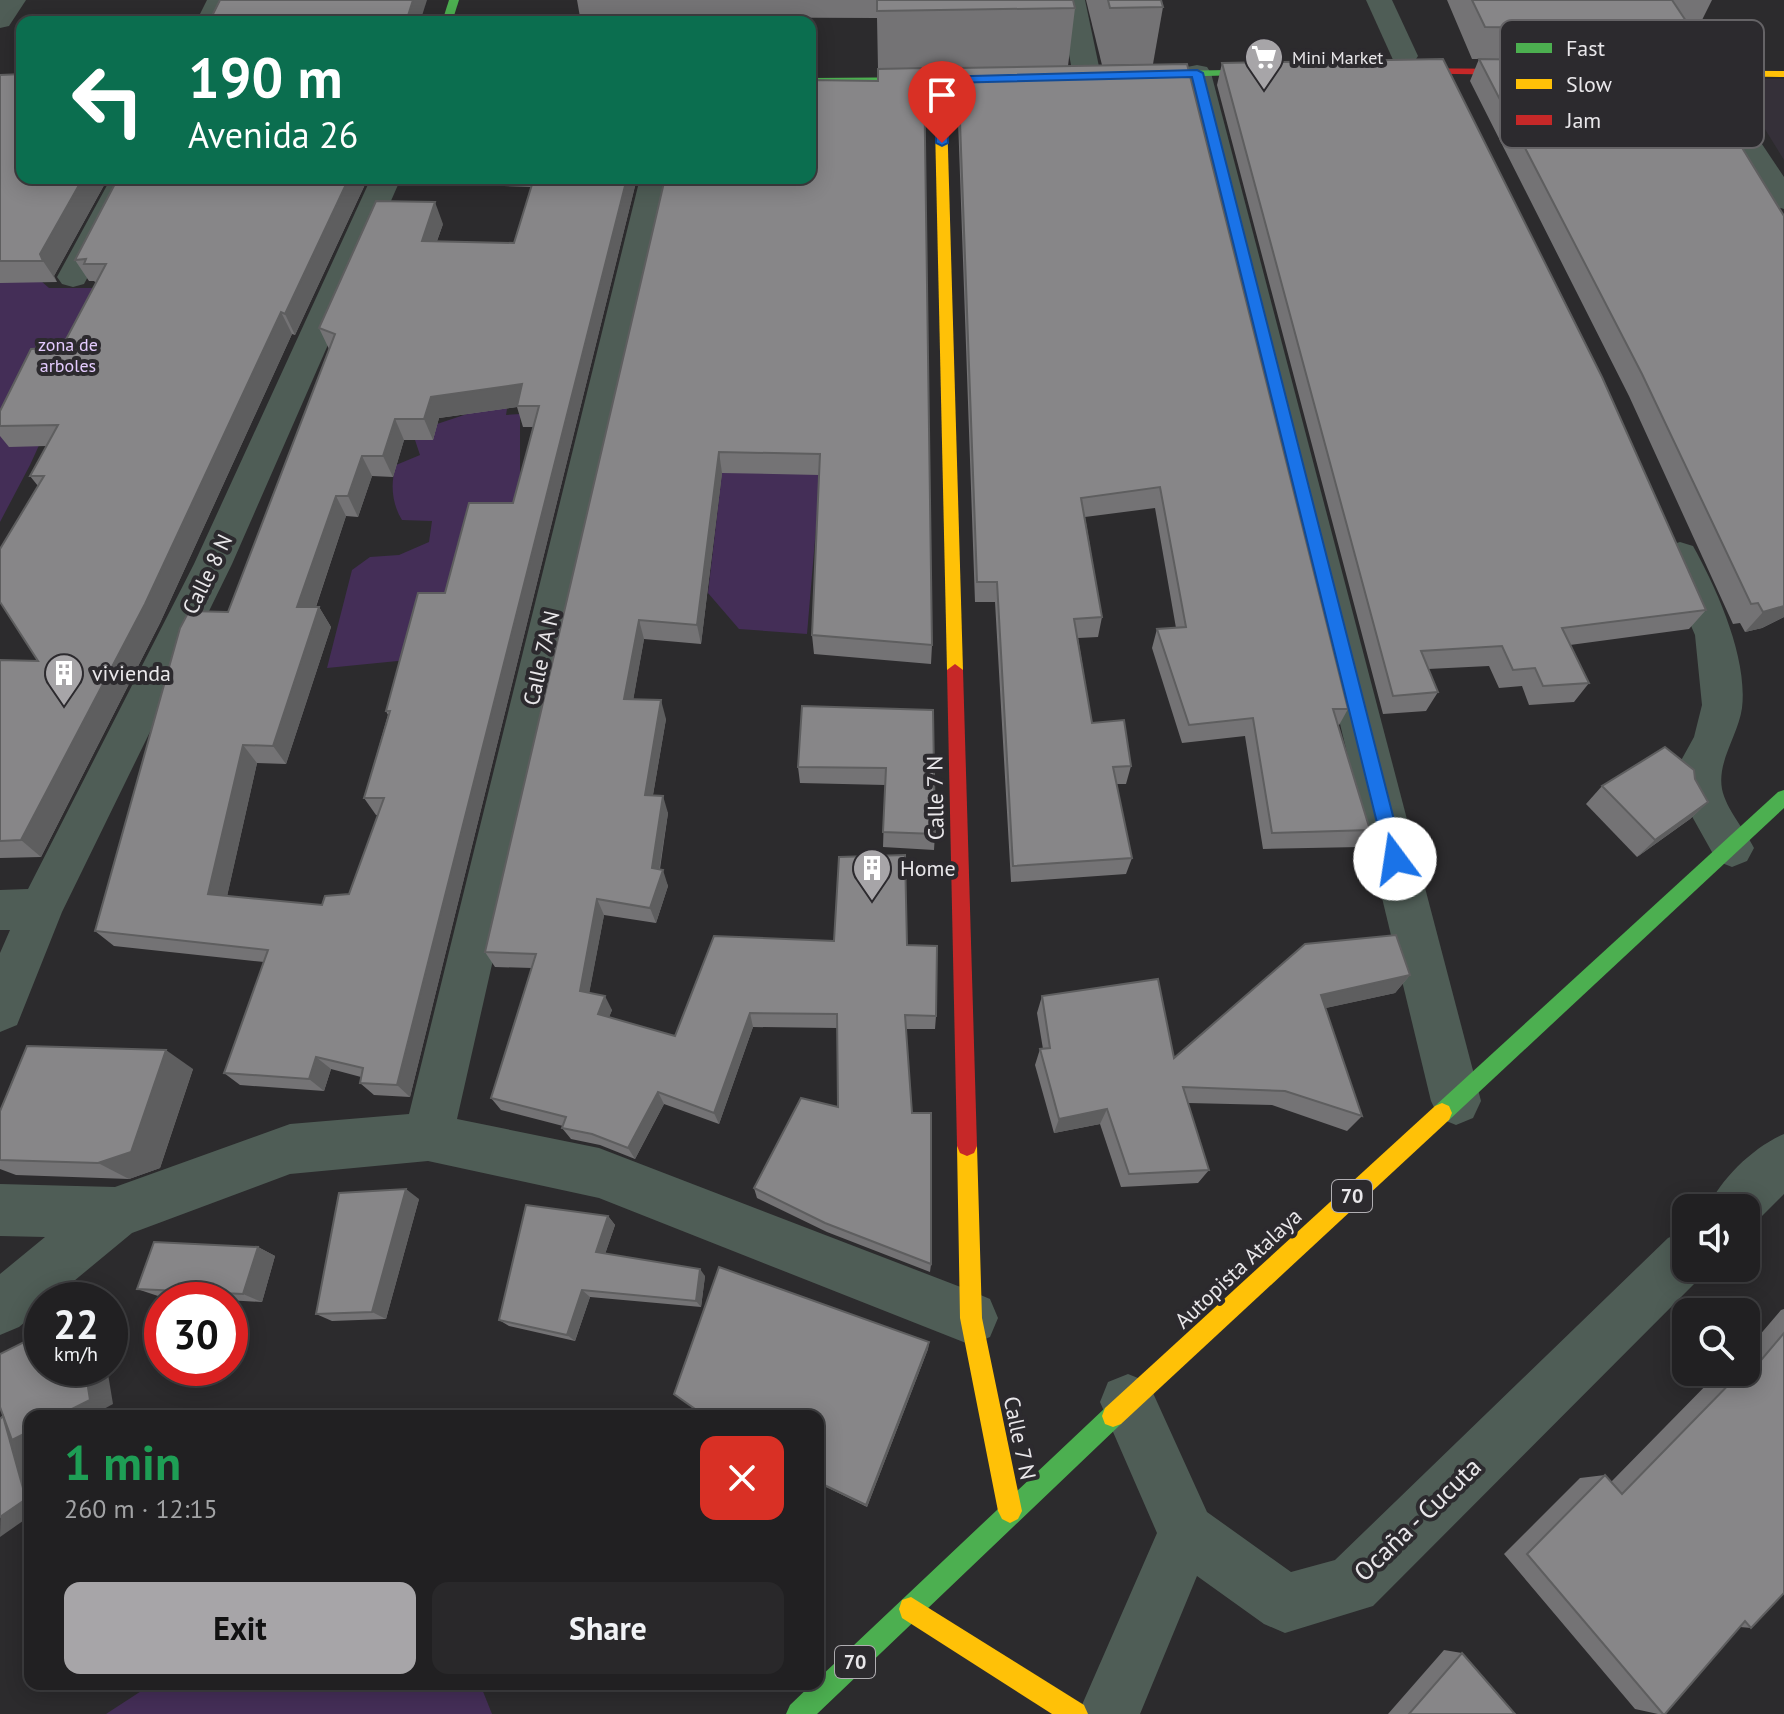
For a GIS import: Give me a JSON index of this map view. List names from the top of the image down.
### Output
{
  "streets": {
    "street": [
      "Calle 8 N",
      "Calle 7A N",
      "Calle 7 N",
      "70",
      "Autopista Atalaya",
      "Ocaña - Cucuta"
    ]
  },
  "crossings": [
    ["Calle 7 N", "Autopista Atalaya"]
  ],
  "parks": ["zona de arboles"],
  "places": {
    "supermarket": ["Mini Market"],
    "building": ["vivienda", "Home"]
  },
  "legend": ["Fast", "Slow", "Jam"],
  "page": {
    "turn": ["190 m", "Avenida 26"],
    "speed": "22 km/h",
    "limit": "30",
    "heading": ["1 min", "260 m · 12:15"],
    "buttons": ["Exit", "Share"]
  }
}
